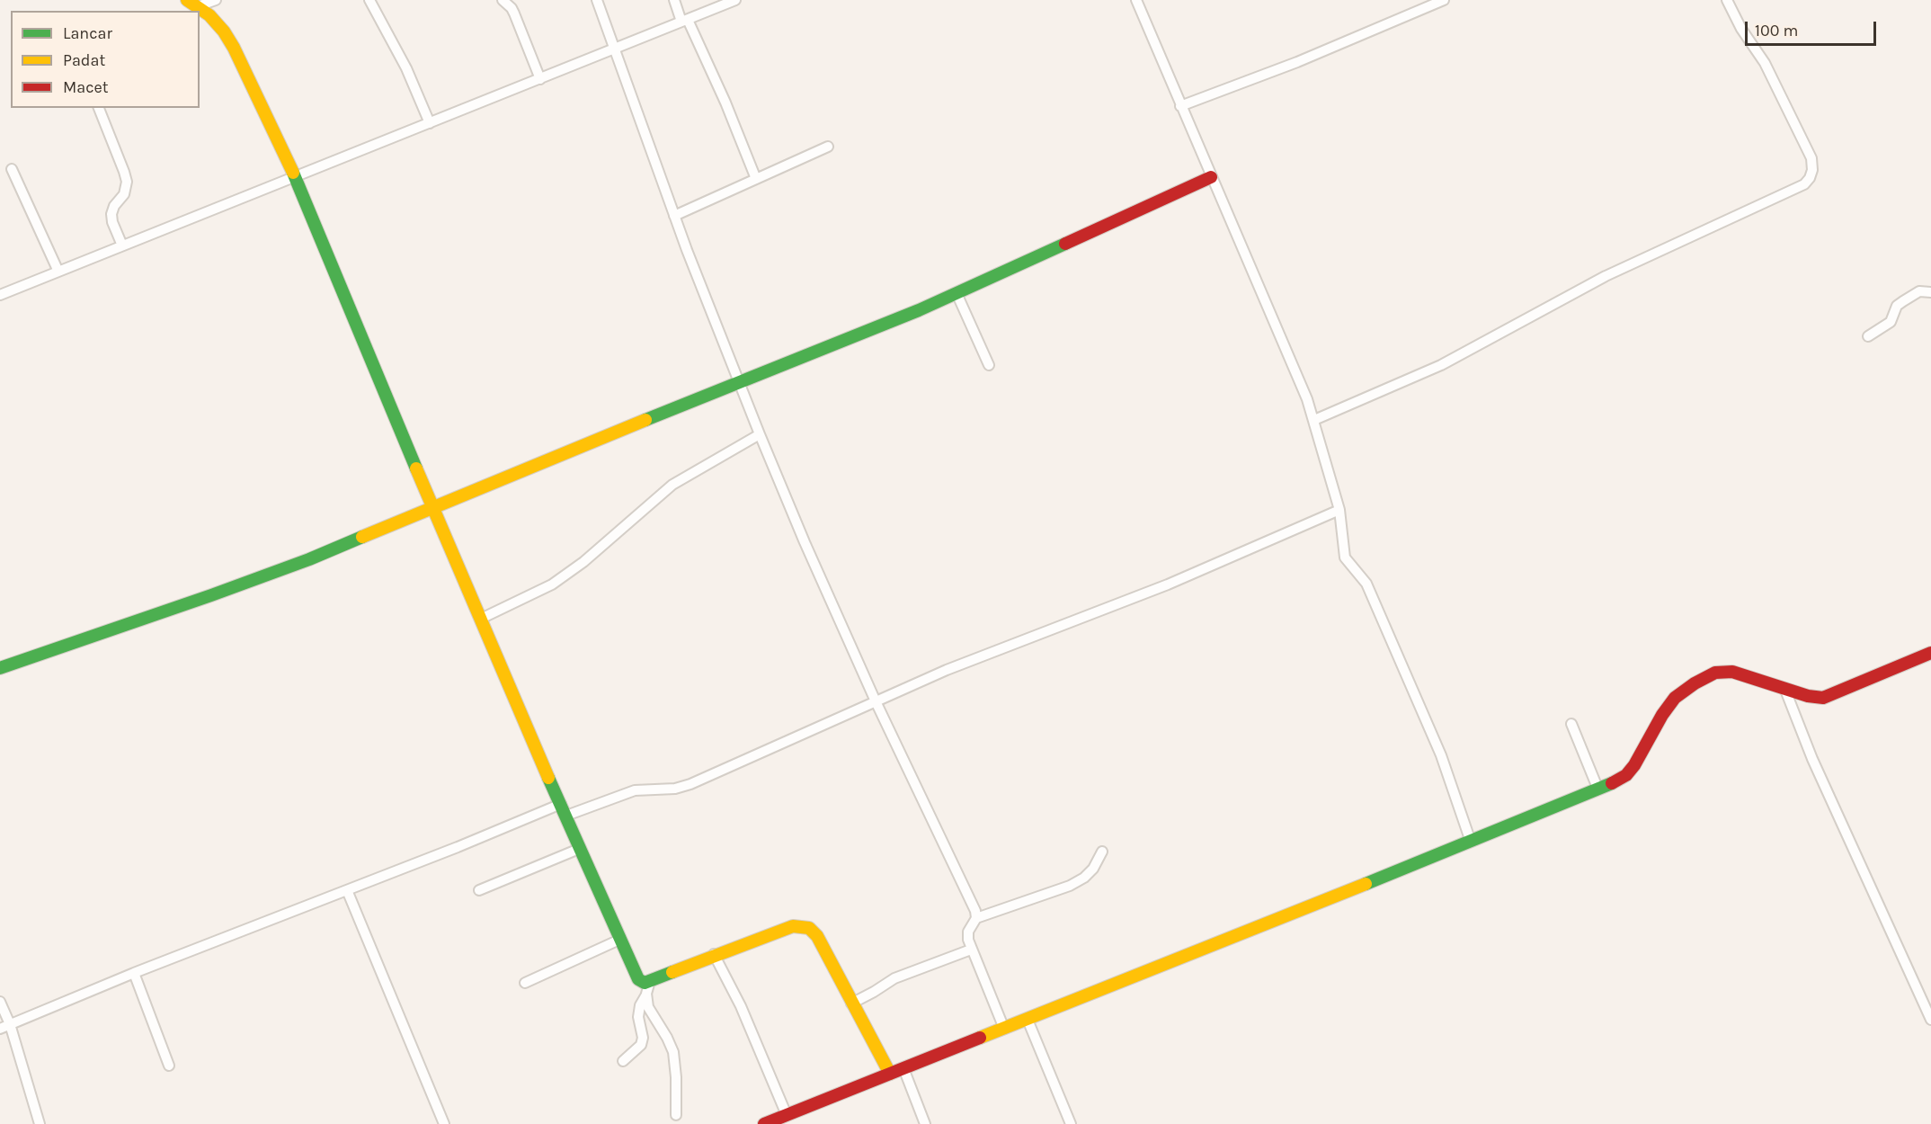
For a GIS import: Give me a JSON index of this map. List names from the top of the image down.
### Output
{
  "legend": ["Lancar", "Padat", "Macet"],
  "scale_bar": "100 m"
}
